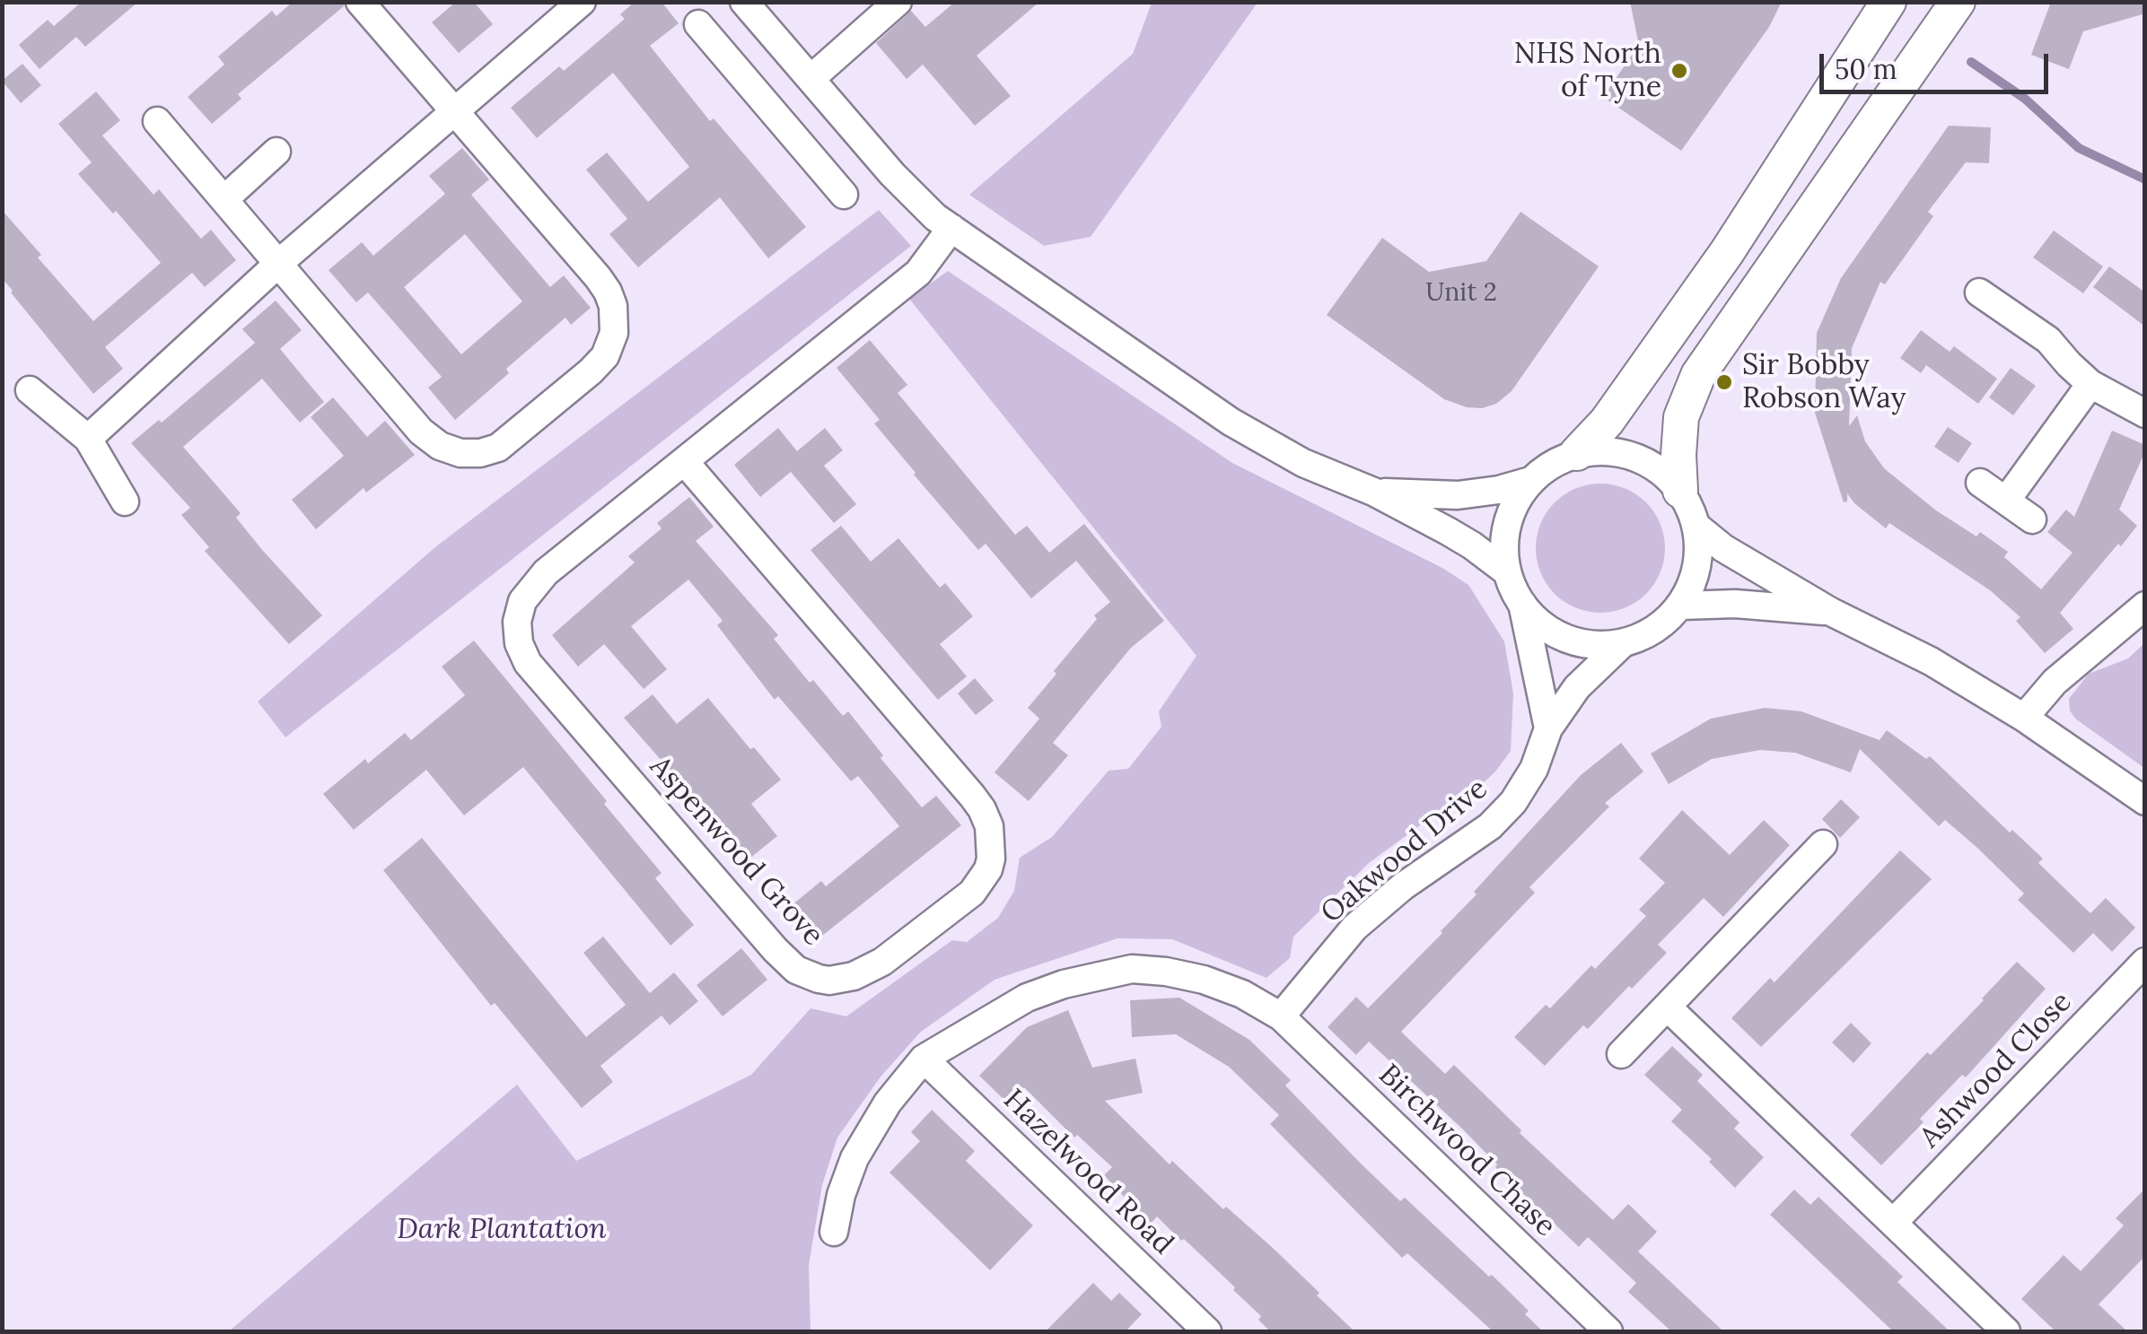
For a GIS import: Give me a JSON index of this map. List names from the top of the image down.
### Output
{
  "streets": {
    "street": [
      "Aspenwood Grove",
      "Oakwood Drive",
      "Ashwood Close",
      "Birchwood Chase",
      "Hazelwood Road"
    ]
  },
  "crossings": [
    ["Oakwood Drive", "Birchwood Chase"]
  ],
  "parks": ["Dark Plantation"],
  "places": ["NHS North of Tyne", "Sir Bobby Robson Way"],
  "house_numbers": ["Unit 2"],
  "scale_bar": "50 m"
}
